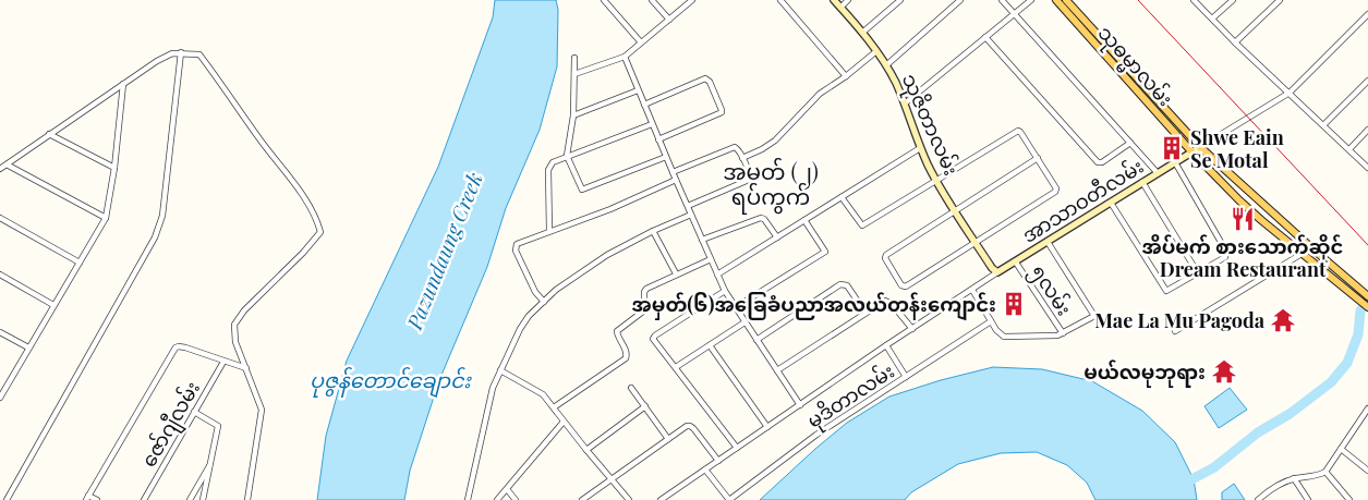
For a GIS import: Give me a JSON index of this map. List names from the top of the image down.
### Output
{
  "streets": {
    "main road": ["သုဓမ္မာလမ်း", "သုဇိတာလမ်း", "အာသာဝတီလမ်း"],
    "street": ["၅လမ်း", "မုဒိတာလမ်း", "ဇော်ဂျီလမ်း"]
  },
  "crossings": [
    ["သုဓမ္မာလမ်း", "အာသာဝတီလမ်း"],
    ["သုဇိတာလမ်း", "အာသာဝတီလမ်း"],
    ["အာသာဝတီလမ်း", "၅လမ်း"]
  ],
  "districts": ["အမှတ် (၂) ရပ်ကွက်"],
  "water": ["Pazundaung Creek", "ပုဇွန်တောင်ချောင်း"],
  "places": {
    "building": ["Shwe Eain Se Motal", "အမှတ်(၆)အခြေခံပညာအလယ်တန်းကျောင်း"],
    "restaurant": ["အိပ်မက် စားသောက်ဆိုင် Dream Restaurant"],
    "temple": ["Mae La Mu Pagoda", "မယ်လမုဘုရား"]
  }
}
